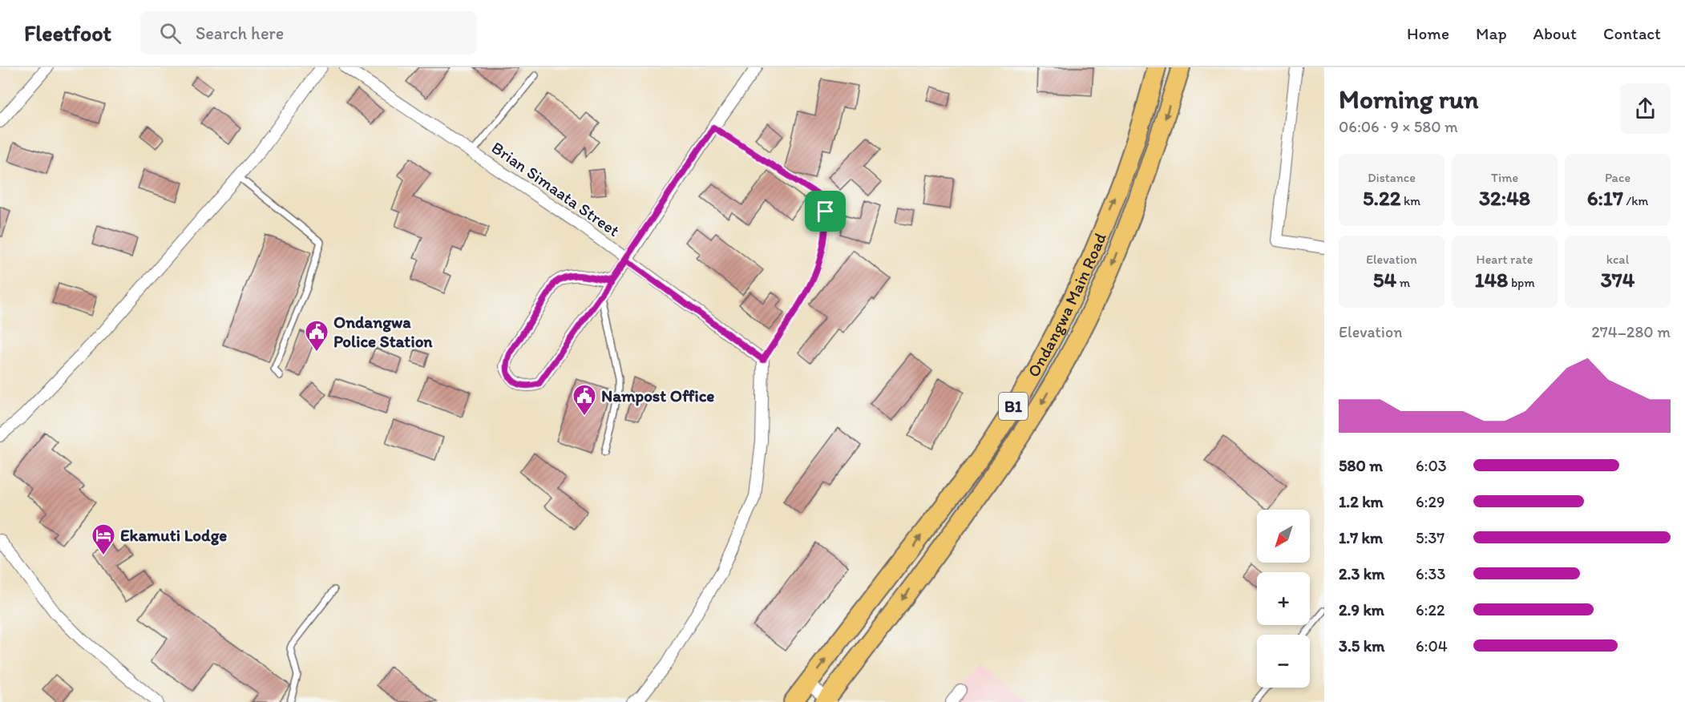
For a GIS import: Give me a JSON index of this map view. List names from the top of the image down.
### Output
{
  "streets": {
    "main road": ["Ondangwa Main Road", "B1"],
    "street": ["Brian Simaata Street"]
  },
  "places": {
    "public building": ["Ondangwa Police Station", "Nampost Office"],
    "hotel": ["Ekamuti Lodge"]
  },
  "north": "bottom left",
  "page": {
    "header": "Fleetfoot",
    "search": "Search here",
    "nav": [
      "Home",
      "Map",
      "About",
      "Contact"
    ],
    "heading": ["Morning run", "06:06 · 9 × 580 m"],
    "stats": [
      ["Distance", "5.22 km"],
      ["Time", "32:48"],
      ["Pace", "6:17 /km"],
      ["Elevation", "54 m"],
      ["Heart rate", "148 bpm"],
      ["kcal", "374"]
    ],
    "chart": ["Elevation", "274–280 m"],
    "list": [
      {
        "name": "580 m",
        "note": "6:03"
      },
      {
        "name": "1.2 km",
        "note": "6:29"
      },
      {
        "name": "1.7 km",
        "note": "5:37"
      },
      {
        "name": "2.3 km",
        "note": "6:33"
      },
      {
        "name": "2.9 km",
        "note": "6:22"
      },
      {
        "name": "3.5 km",
        "note": "6:04"
      }
    ],
    "map_buttons": ["+", "−"]
  }
}
